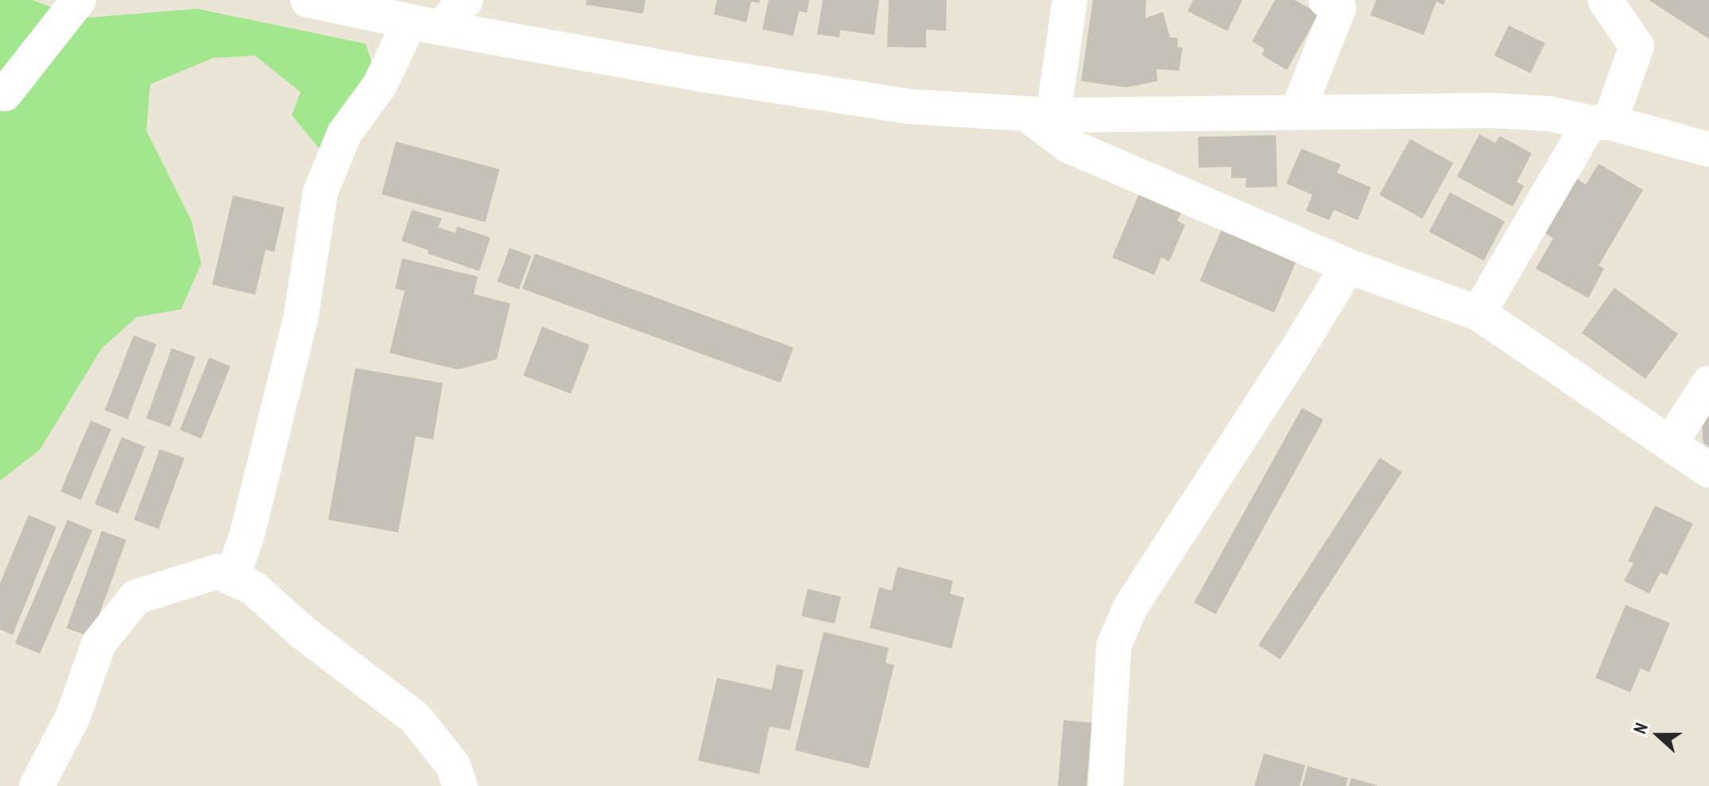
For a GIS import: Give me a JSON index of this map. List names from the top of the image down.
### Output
{
  "north": "left"
}
